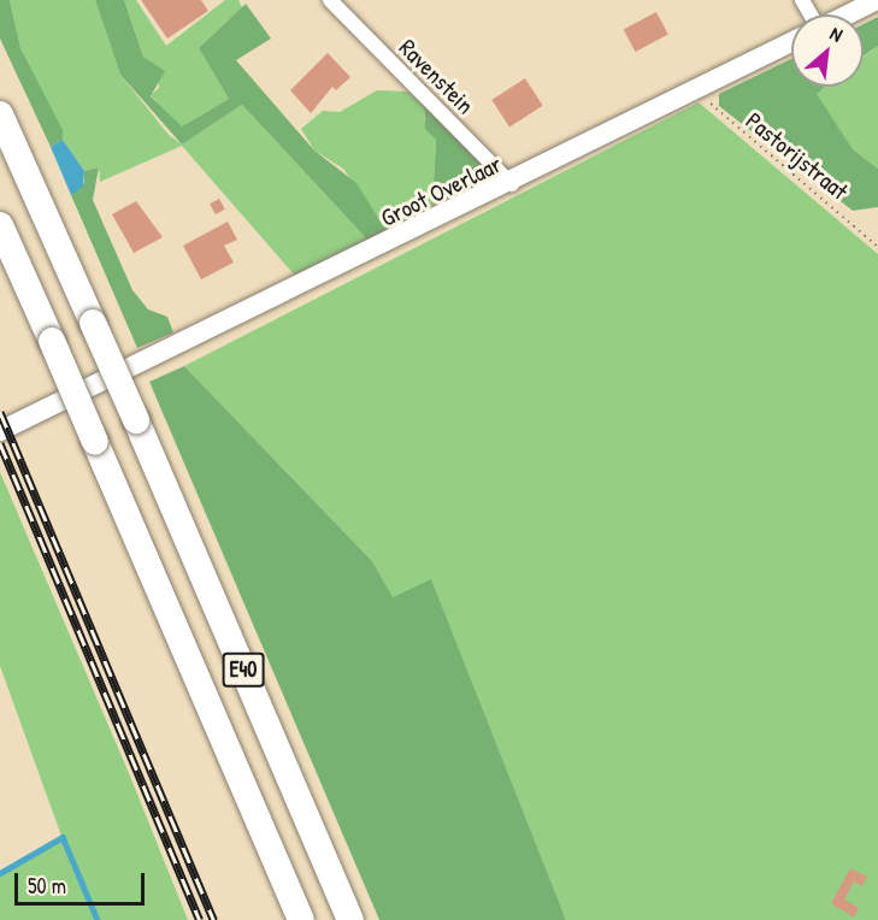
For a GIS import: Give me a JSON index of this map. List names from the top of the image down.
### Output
{
  "streets": {
    "highway": ["E40"],
    "main road": ["Groot Overlaar"],
    "street": ["Ravenstein"],
    "path": ["Pastorijstraat"]
  },
  "crossings": [
    ["Ravenstein", "Groot Overlaar"],
    ["Pastorijstraat", "Groot Overlaar"]
  ],
  "scale_bar": "50 m",
  "north": "top right"
}
